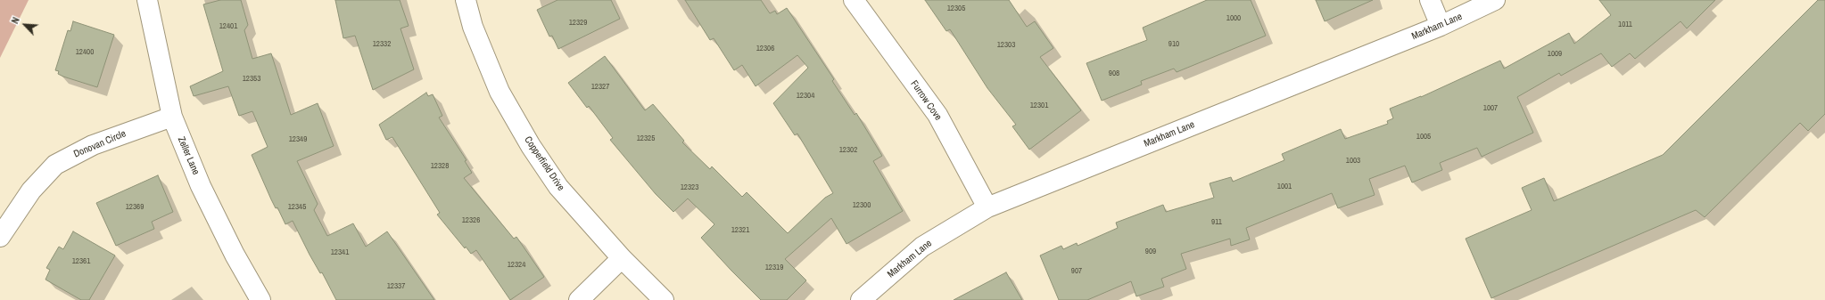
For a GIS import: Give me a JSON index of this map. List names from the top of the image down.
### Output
{
  "streets": {
    "street": [
      "Markham Lane",
      "Furrow Cove",
      "Donovan Circle",
      "Zeller Lane",
      "Copperfield Drive"
    ]
  },
  "crossings": [
    ["Markham Lane", "Furrow Cove"],
    ["Donovan Circle", "Zeller Lane"]
  ],
  "house_numbers": [
    "12305",
    "1000",
    "12329",
    "1011",
    "12401",
    "12332",
    "910",
    "12303",
    "12306",
    "12400",
    "1009",
    "908",
    "12353",
    "12327",
    "12304",
    "12301",
    "1007",
    "1005",
    "12325",
    "12349",
    "12302",
    "1003",
    "12328",
    "1001",
    "12323",
    "12300",
    "12369",
    "12345",
    "12326",
    "911",
    "12321",
    "909",
    "12341",
    "12361",
    "12324",
    "12319",
    "907",
    "12337"
  ],
  "north": "top left"
}
